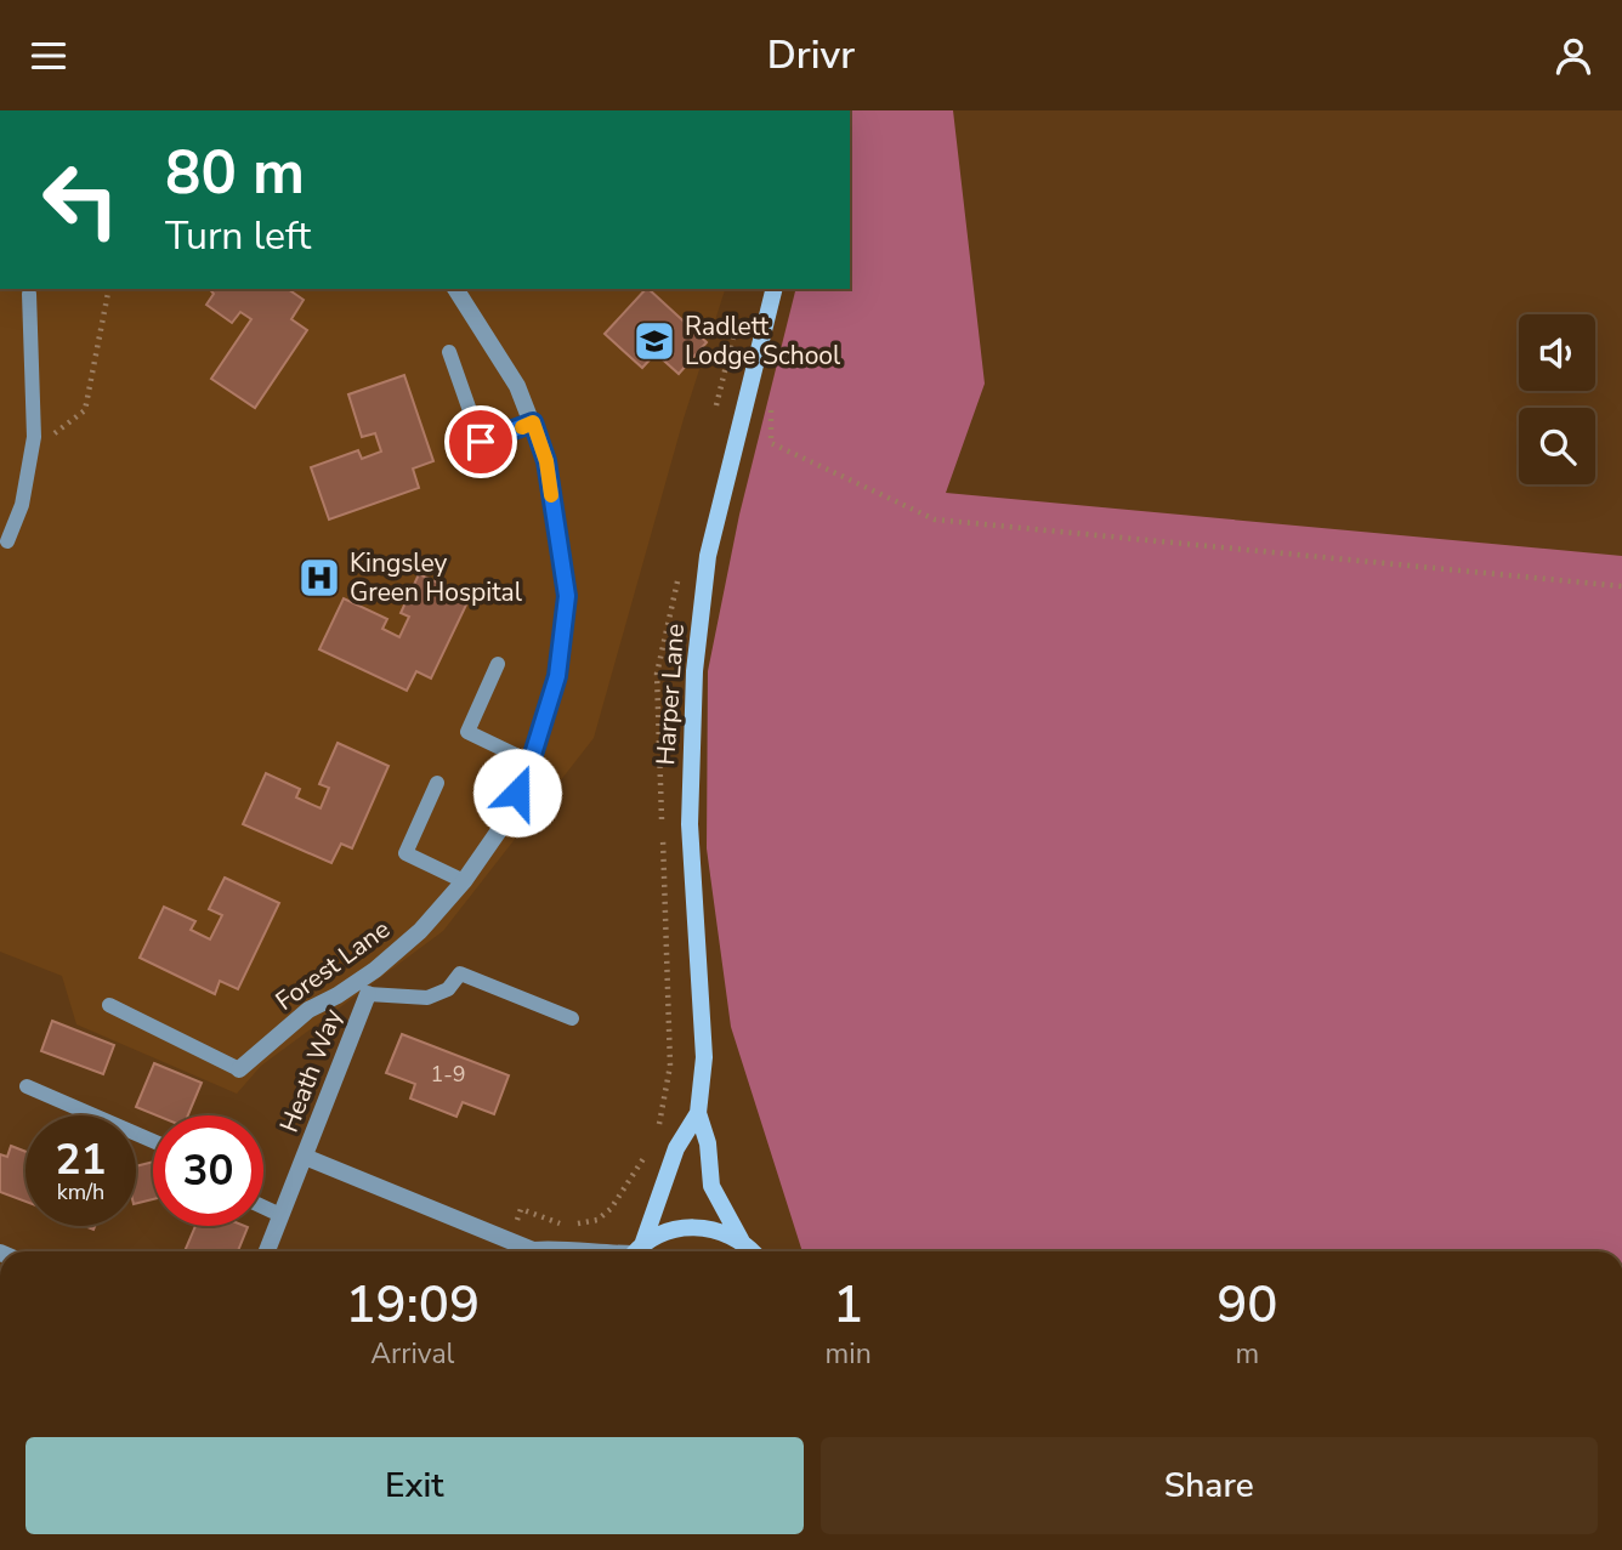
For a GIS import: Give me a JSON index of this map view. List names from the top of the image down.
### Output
{
  "streets": {
    "main road": ["Harper Lane"],
    "street": ["Forest Lane", "Heath Way"]
  },
  "places": {
    "school or university": ["Radlett Lodge School"],
    "hospital": ["Kingsley Green Hospital"]
  },
  "house_numbers": ["1-9"],
  "page": {
    "header": "Drivr",
    "turn": ["80 m", "Turn left"],
    "speed": "21 km/h",
    "limit": "30",
    "eta": [
      "19:09",
      "Arrival",
      "1",
      "min",
      "90",
      "m"
    ],
    "buttons": ["Exit", "Share"]
  }
}
